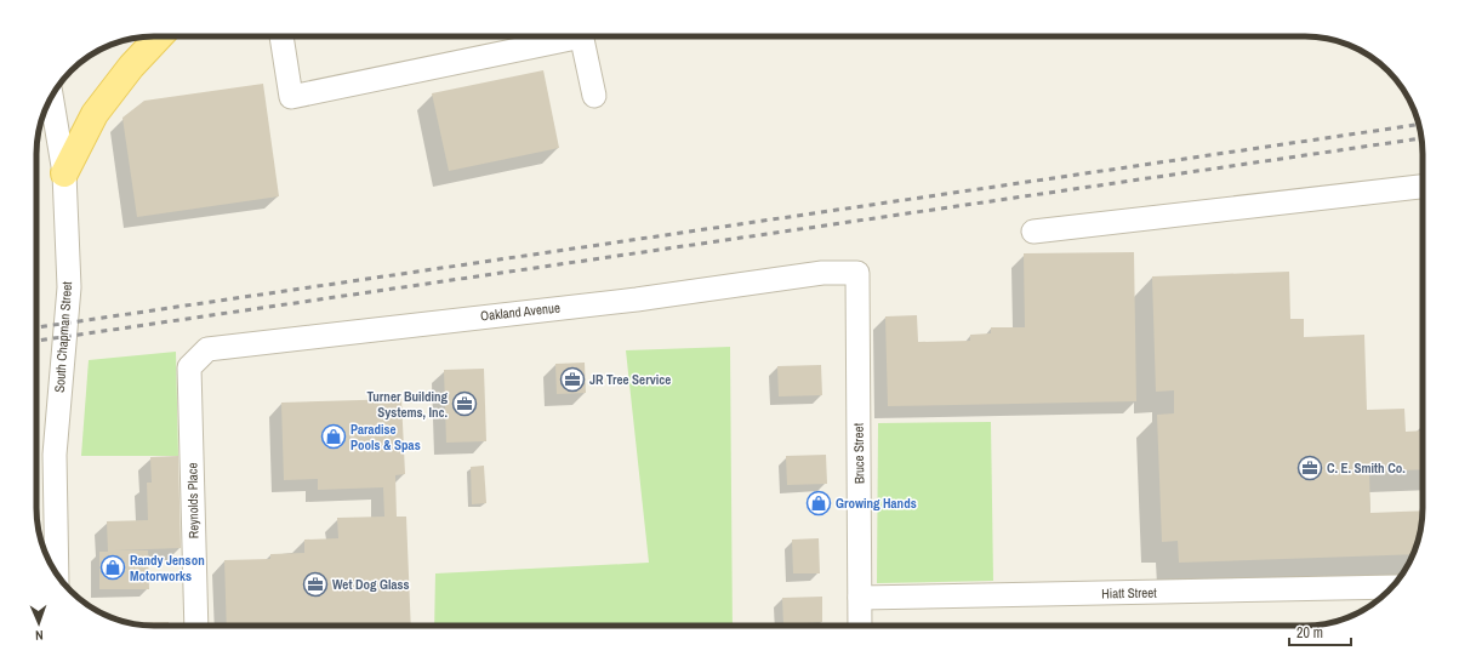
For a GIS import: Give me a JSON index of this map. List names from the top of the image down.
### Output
{
  "streets": {
    "street": [
      "Oakland Avenue",
      "South Chapman Street",
      "Bruce Street",
      "Reynolds Place",
      "Hiatt Street"
    ]
  },
  "crossings": [
    ["Oakland Avenue", "Bruce Street"],
    ["Oakland Avenue", "Reynolds Place"],
    ["Bruce Street", "Hiatt Street"]
  ],
  "places": {
    "office": [
      "JR Tree Service",
      "Turner Building Systems, Inc.",
      "C. E. Smith Co.",
      "Wet Dog Glass"
    ],
    "shop": ["Paradise Pools & Spas", "Growing Hands", "Randy Jenson Motorworks"]
  },
  "scale_bar": "20 m",
  "north": "bottom"
}
